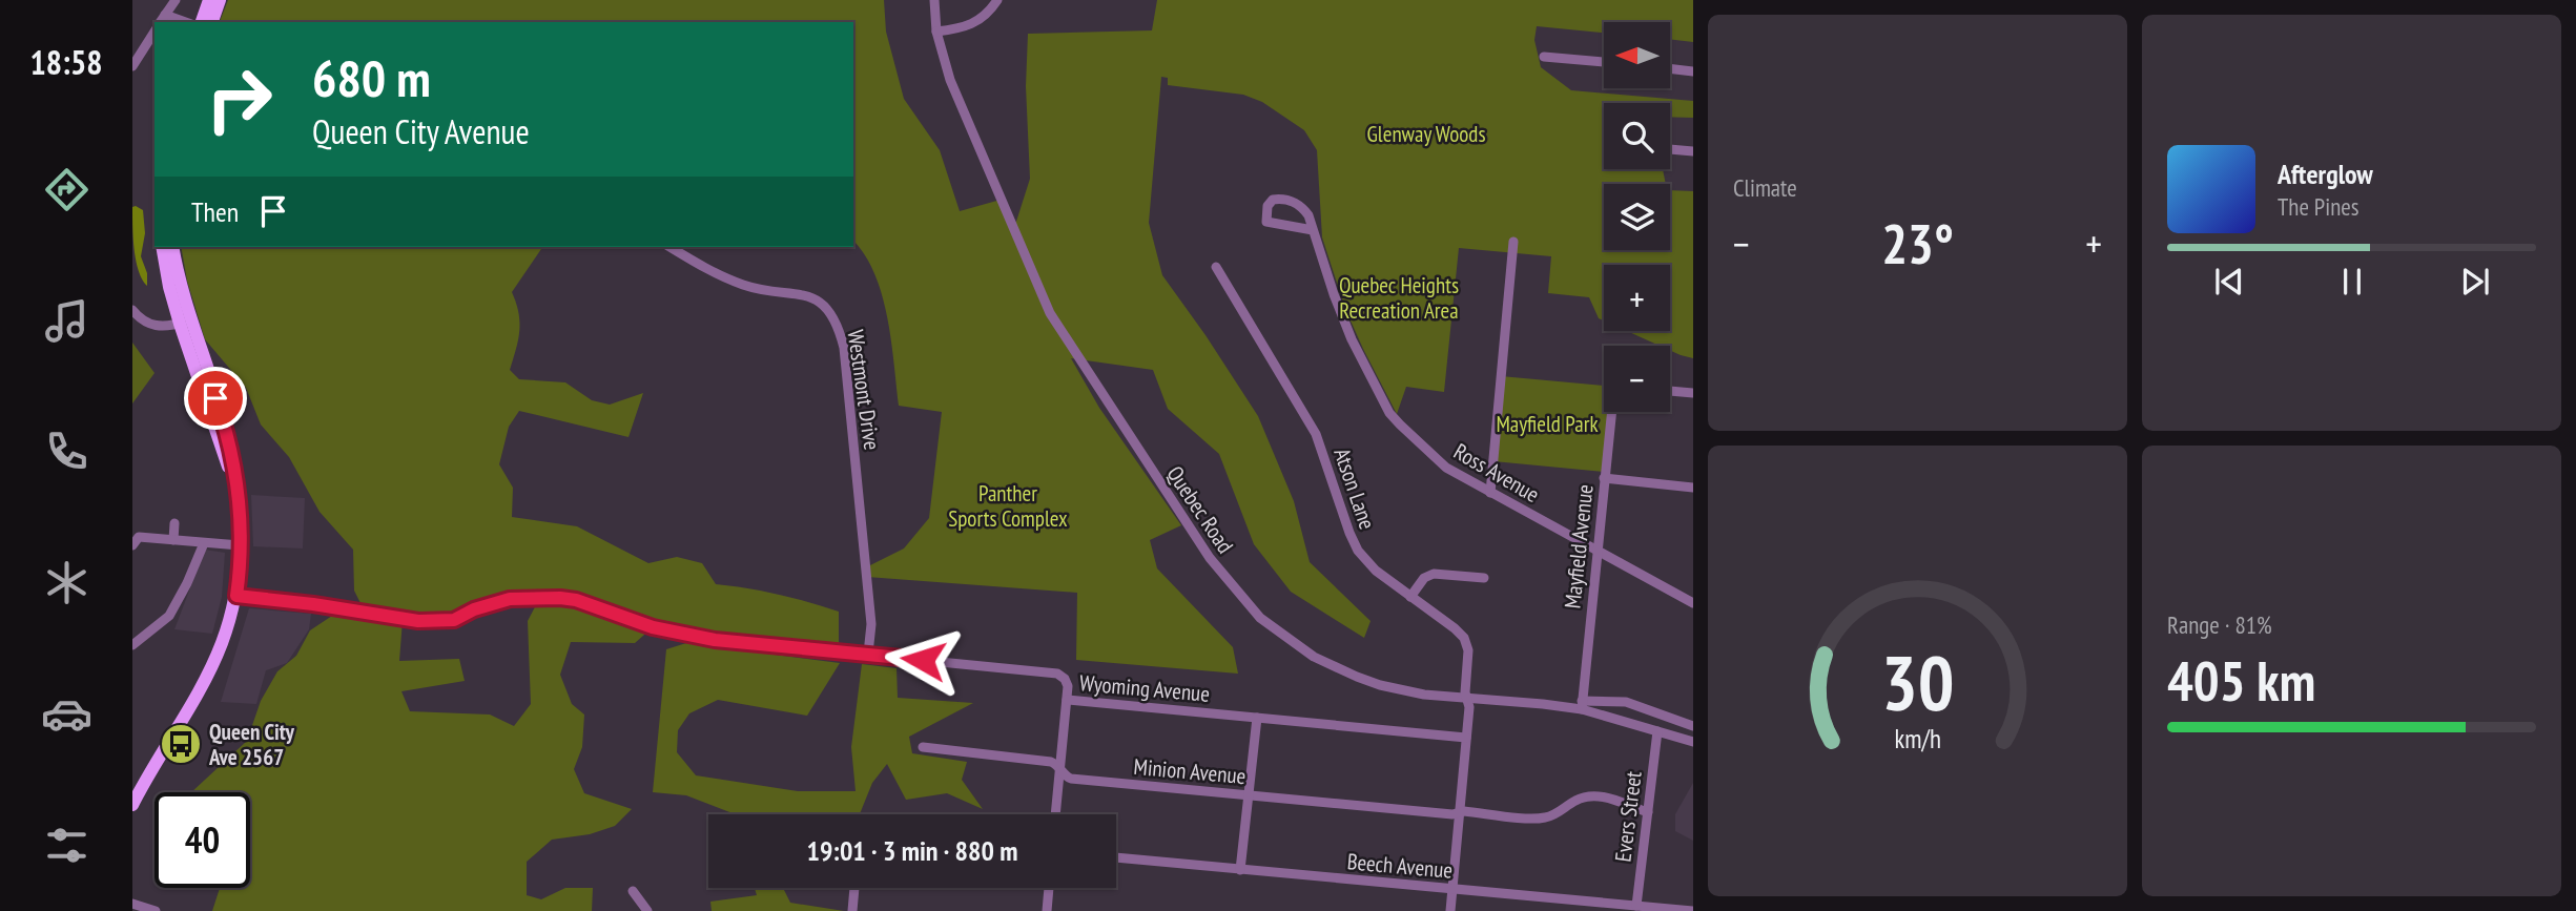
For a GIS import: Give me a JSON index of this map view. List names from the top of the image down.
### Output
{
  "streets": {
    "street": [
      "Westmont Drive",
      "Ross Avenue",
      "Atson Lane",
      "Quebec Road",
      "Mayfield Avenue",
      "Wyoming Avenue",
      "Minion Avenue",
      "Evers Street",
      "Beech Avenue"
    ]
  },
  "crossings": [
    ["Westmont Drive", "Wyoming Avenue"],
    ["Ross Avenue", "Mayfield Avenue"],
    ["Atson Lane", "Quebec Road"],
    ["Atson Lane", "Wyoming Avenue"],
    ["Atson Lane", "Minion Avenue"],
    ["Atson Lane", "Beech Avenue"],
    ["Quebec Road", "Mayfield Avenue"],
    ["Quebec Road", "Evers Street"],
    ["Minion Avenue", "Evers Street"],
    ["Evers Street", "Beech Avenue"]
  ],
  "parks": [
    "Glenway Woods",
    "Quebec Heights Recreation Area",
    "Mayfield Park",
    "Panther Sports Complex"
  ],
  "places": {
    "bus stop": ["Queen City Ave 2567"]
  },
  "north": "left",
  "page": {
    "tabs": "18:58",
    "tile": [
      "Climate",
      ["Range · 81%", "405 km"]
    ],
    "map_buttons": ["+", "−"],
    "turn": ["680 m", "Queen City Avenue"],
    "song": ["Afterglow", "The Pines"],
    "then": "Then",
    "heat": ["−", "23°", "+"],
    "limit": "40",
    "trip": "19:01 · 3 min · 880 m",
    "gauge": ["30", "km/h"]
  }
}
